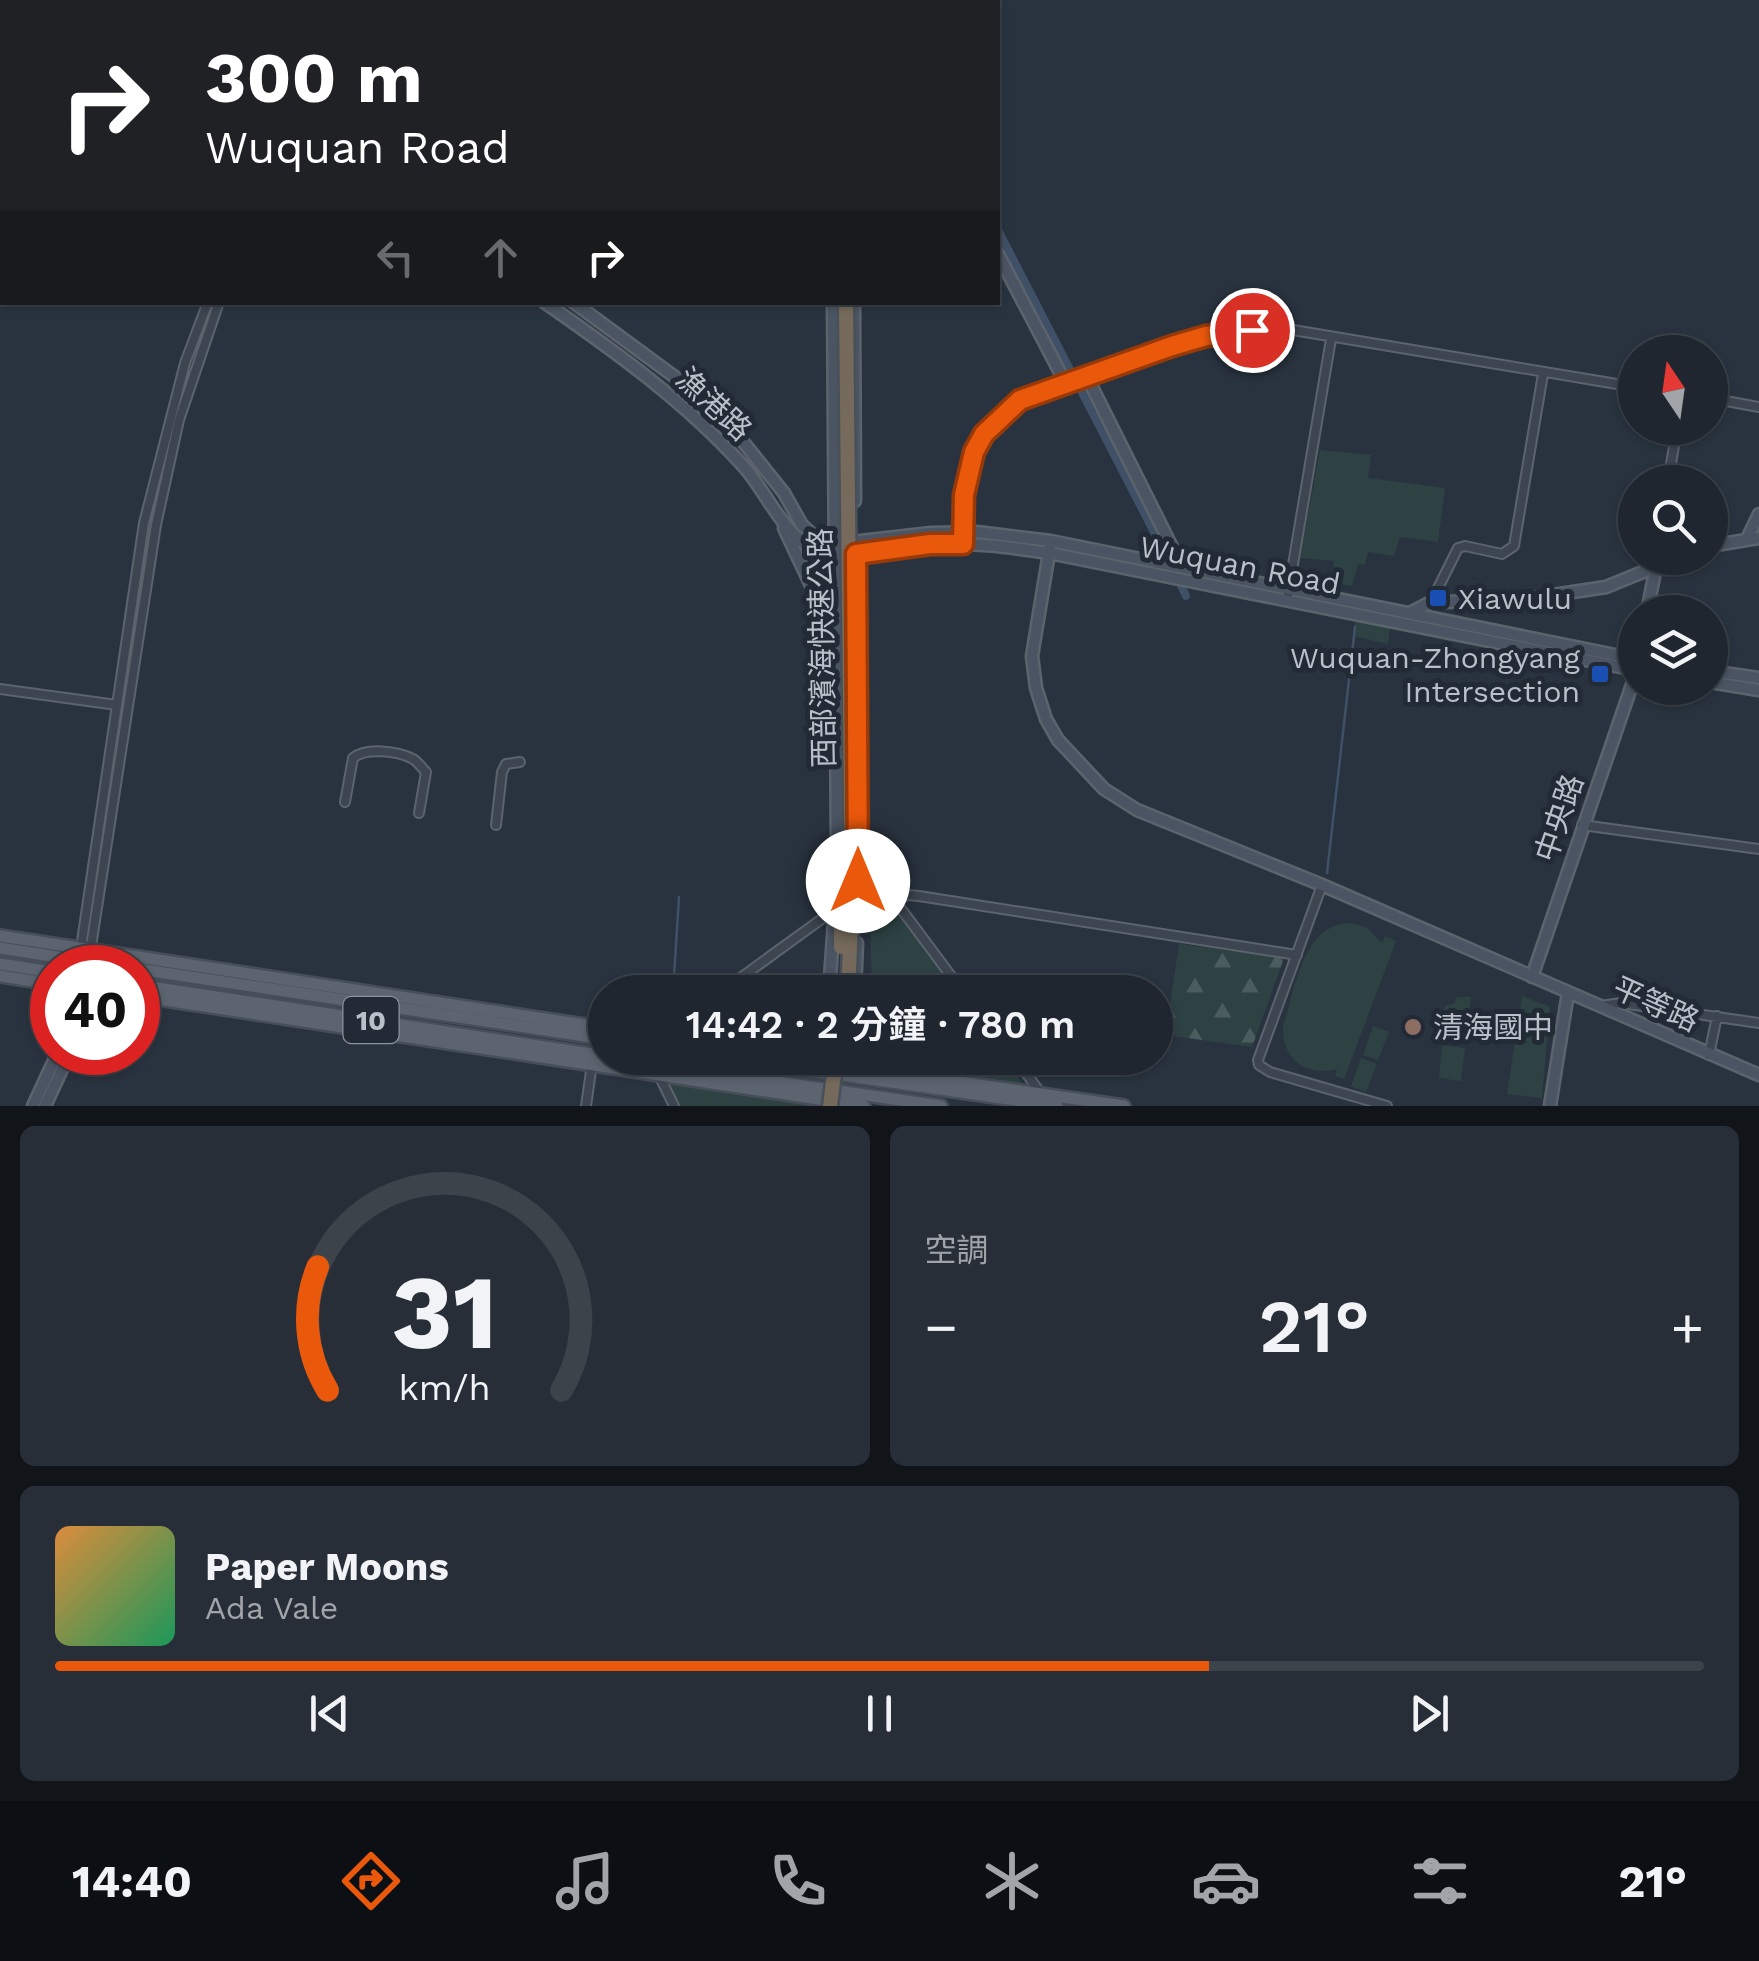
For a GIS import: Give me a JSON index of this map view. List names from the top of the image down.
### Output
{
  "streets": {
    "highway": ["西部濱海快速公路"],
    "main road": ["10"],
    "street": [
      "漁港路",
      "Wuquan Road",
      "中央路",
      "平等路"
    ]
  },
  "crossings": [
    ["漁港路", "Wuquan Road"],
    ["Wuquan Road", "平等路"],
    ["中央路", "平等路"]
  ],
  "places": {
    "transit": ["Xiawulu", "Wuquan-Zhongyang Intersection"],
    "other": ["清海國中"]
  },
  "north": "top",
  "page": {
    "turn": ["300 m", "Wuquan Road"],
    "limit": "40",
    "trip": "14:42 · 2 分鐘 · 780 m",
    "tile": "空調",
    "heat": ["−", "21°", "+"],
    "song": ["Paper Moons", "Ada Vale"],
    "tabs": ["14:40", "21°"],
    "gauge": ["31", "km/h"]
  }
}
